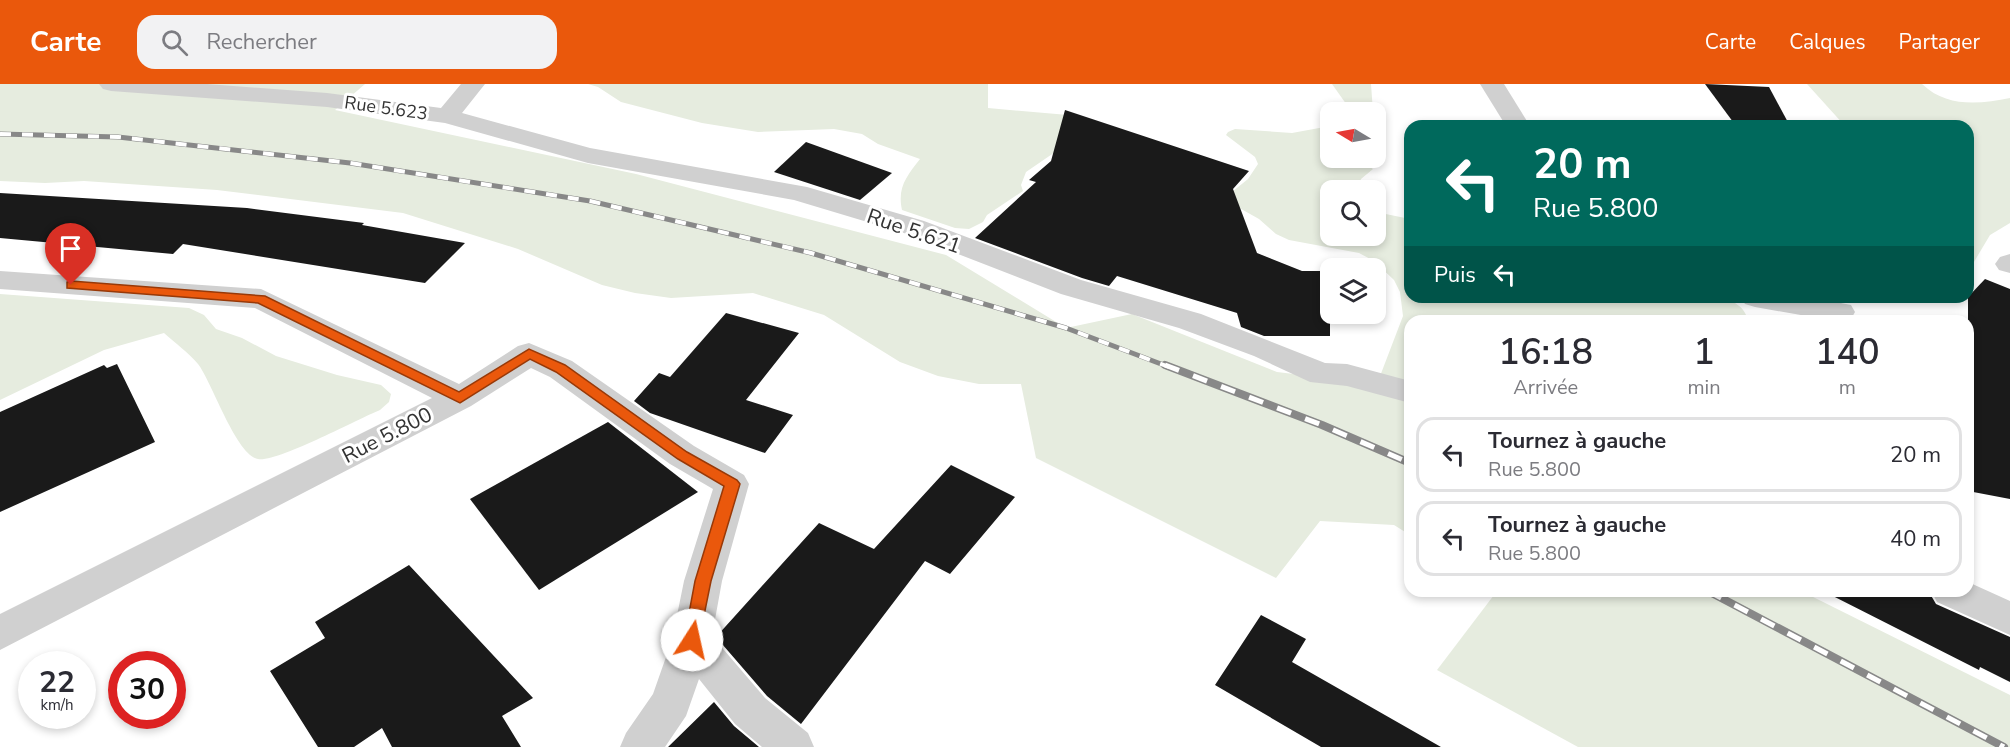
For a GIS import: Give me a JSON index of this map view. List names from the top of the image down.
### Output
{
  "streets": {
    "street": ["Rue 5.623", "Rue 5.621", "Rue 5.800"]
  },
  "crossings": [
    ["Rue 5.623", "Rue 5.621"]
  ],
  "north": "left",
  "page": {
    "header": "Carte",
    "search": "Rechercher",
    "nav": ["Carte", "Calques", "Partager"],
    "turn": ["20 m", "Rue 5.800"],
    "then": "Puis",
    "eta": [
      "16:18",
      "Arrivée",
      "1",
      "min",
      "140",
      "m"
    ],
    "list": [
      {
        "name": "Tournez à gauche",
        "note": "Rue 5.800",
        "value": "20 m"
      },
      {
        "name": "Tournez à gauche",
        "note": "Rue 5.800",
        "value": "40 m"
      }
    ],
    "speed": "22 km/h",
    "limit": "30"
  }
}
